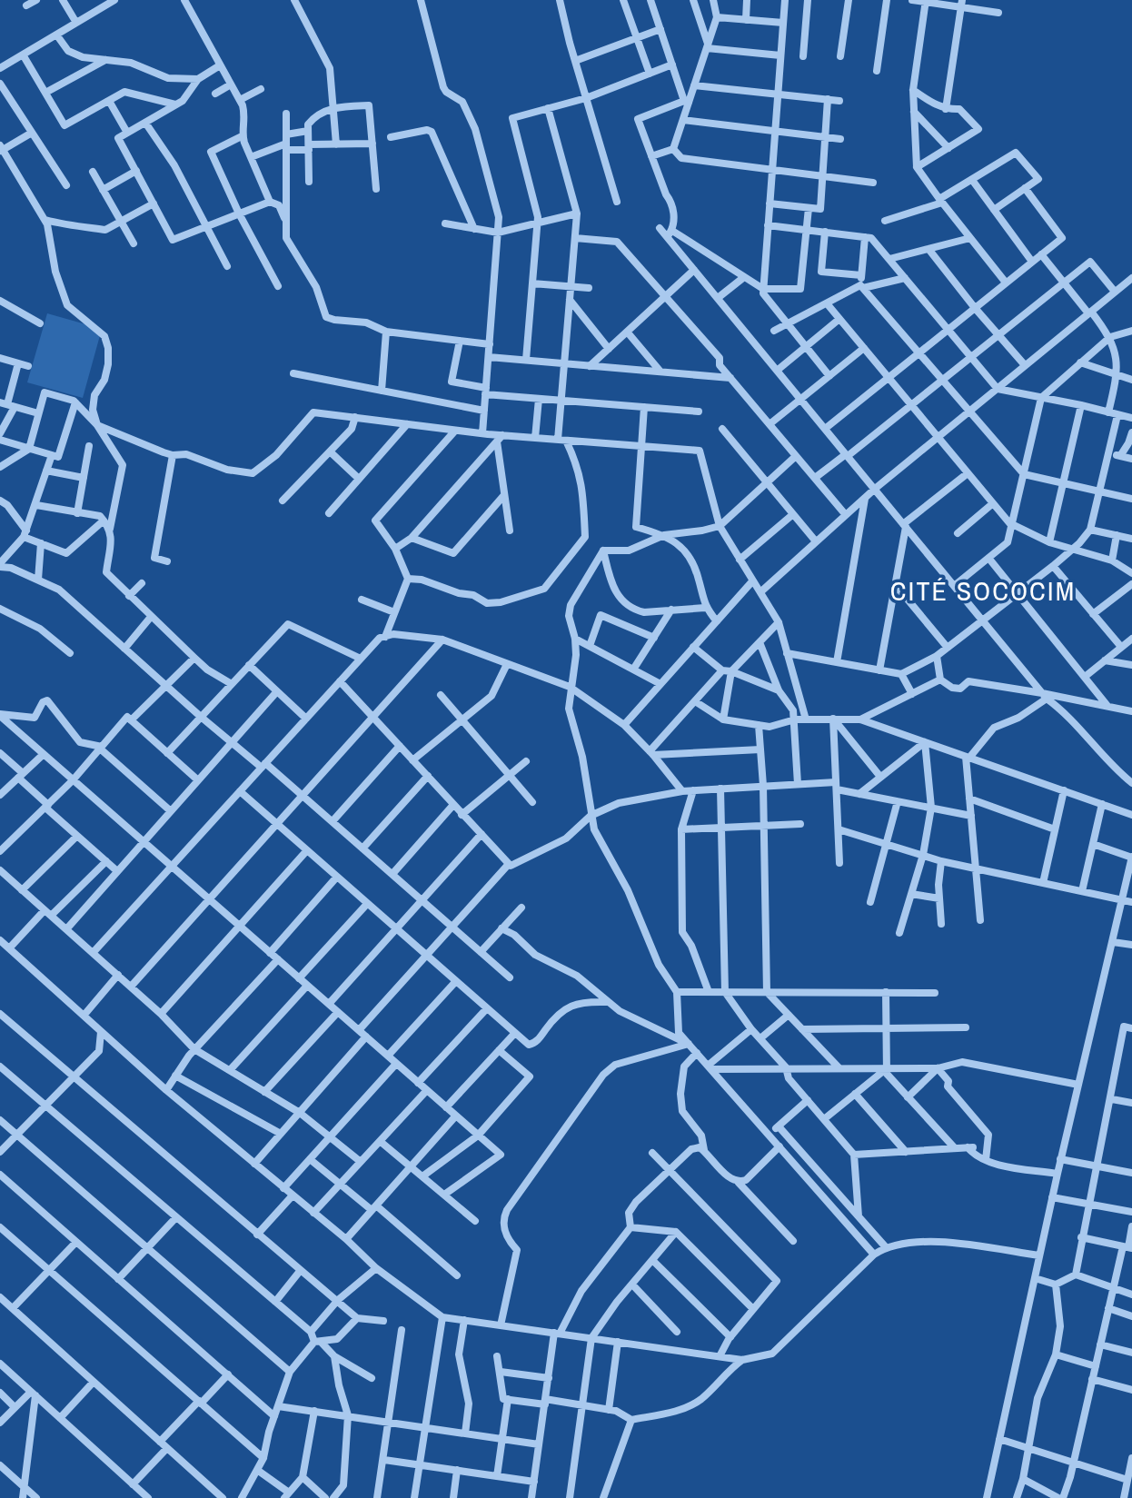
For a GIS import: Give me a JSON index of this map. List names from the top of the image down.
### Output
{
  "districts": ["CITÉ SOCOCIM"]
}
